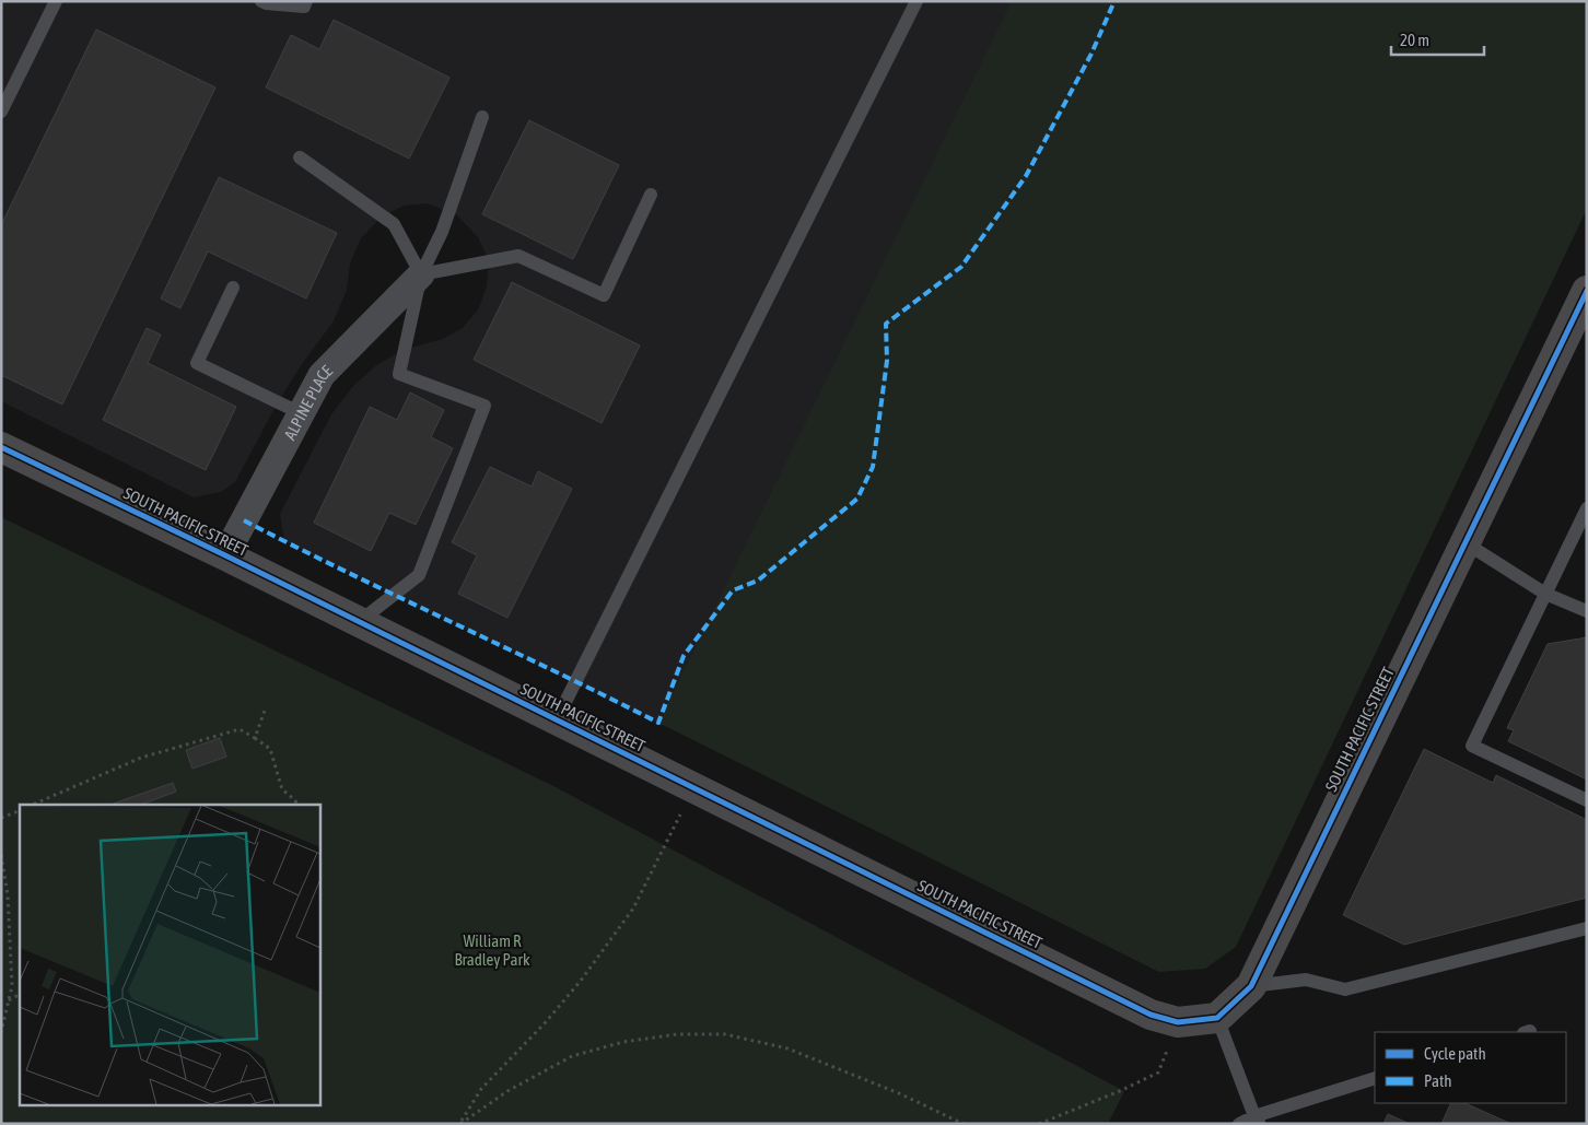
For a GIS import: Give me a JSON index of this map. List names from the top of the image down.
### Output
{
  "streets": {
    "street": ["ALPINE PLACE", "SOUTH PACIFIC STREET"]
  },
  "crossings": [
    ["ALPINE PLACE", "SOUTH PACIFIC STREET"]
  ],
  "parks": ["William R Bradley Park"],
  "legend": ["Cycle path", "Path"],
  "scale_bar": "20 m"
}
